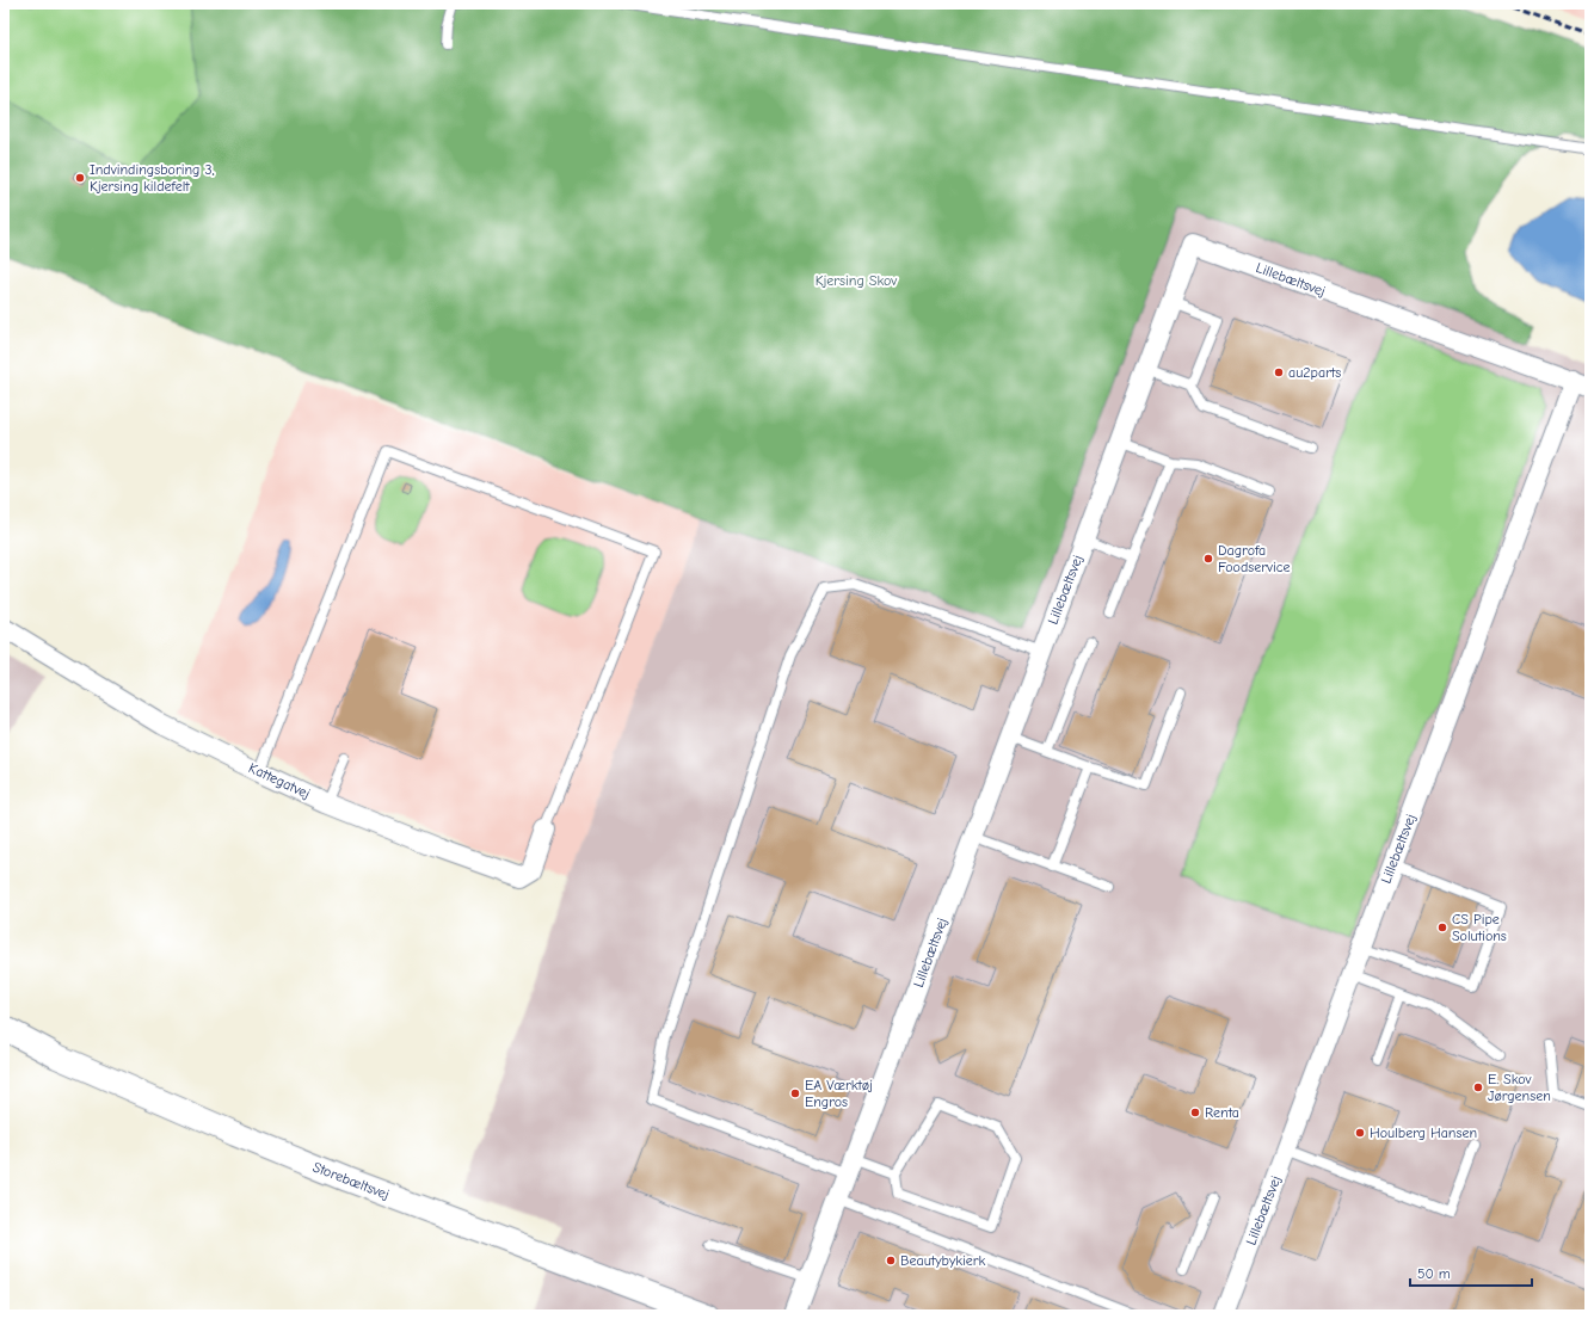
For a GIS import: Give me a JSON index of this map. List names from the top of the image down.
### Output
{
  "streets": {
    "street": ["Lillebæltsvej", "Kattegatvej", "Storebæltsvej"]
  },
  "parks": ["Kjersing Skov"],
  "places": [
    "Indvindingsboring 3, Kjersing kildefelt",
    "au2parts",
    "Dagrofa Foodservice",
    "CS Pipe Solutions",
    "E. Skov Jørgensen",
    "EA Værktøj Engros",
    "Renta",
    "Houlberg Hansen",
    "Beautybykierk"
  ],
  "scale_bar": "50 m"
}
